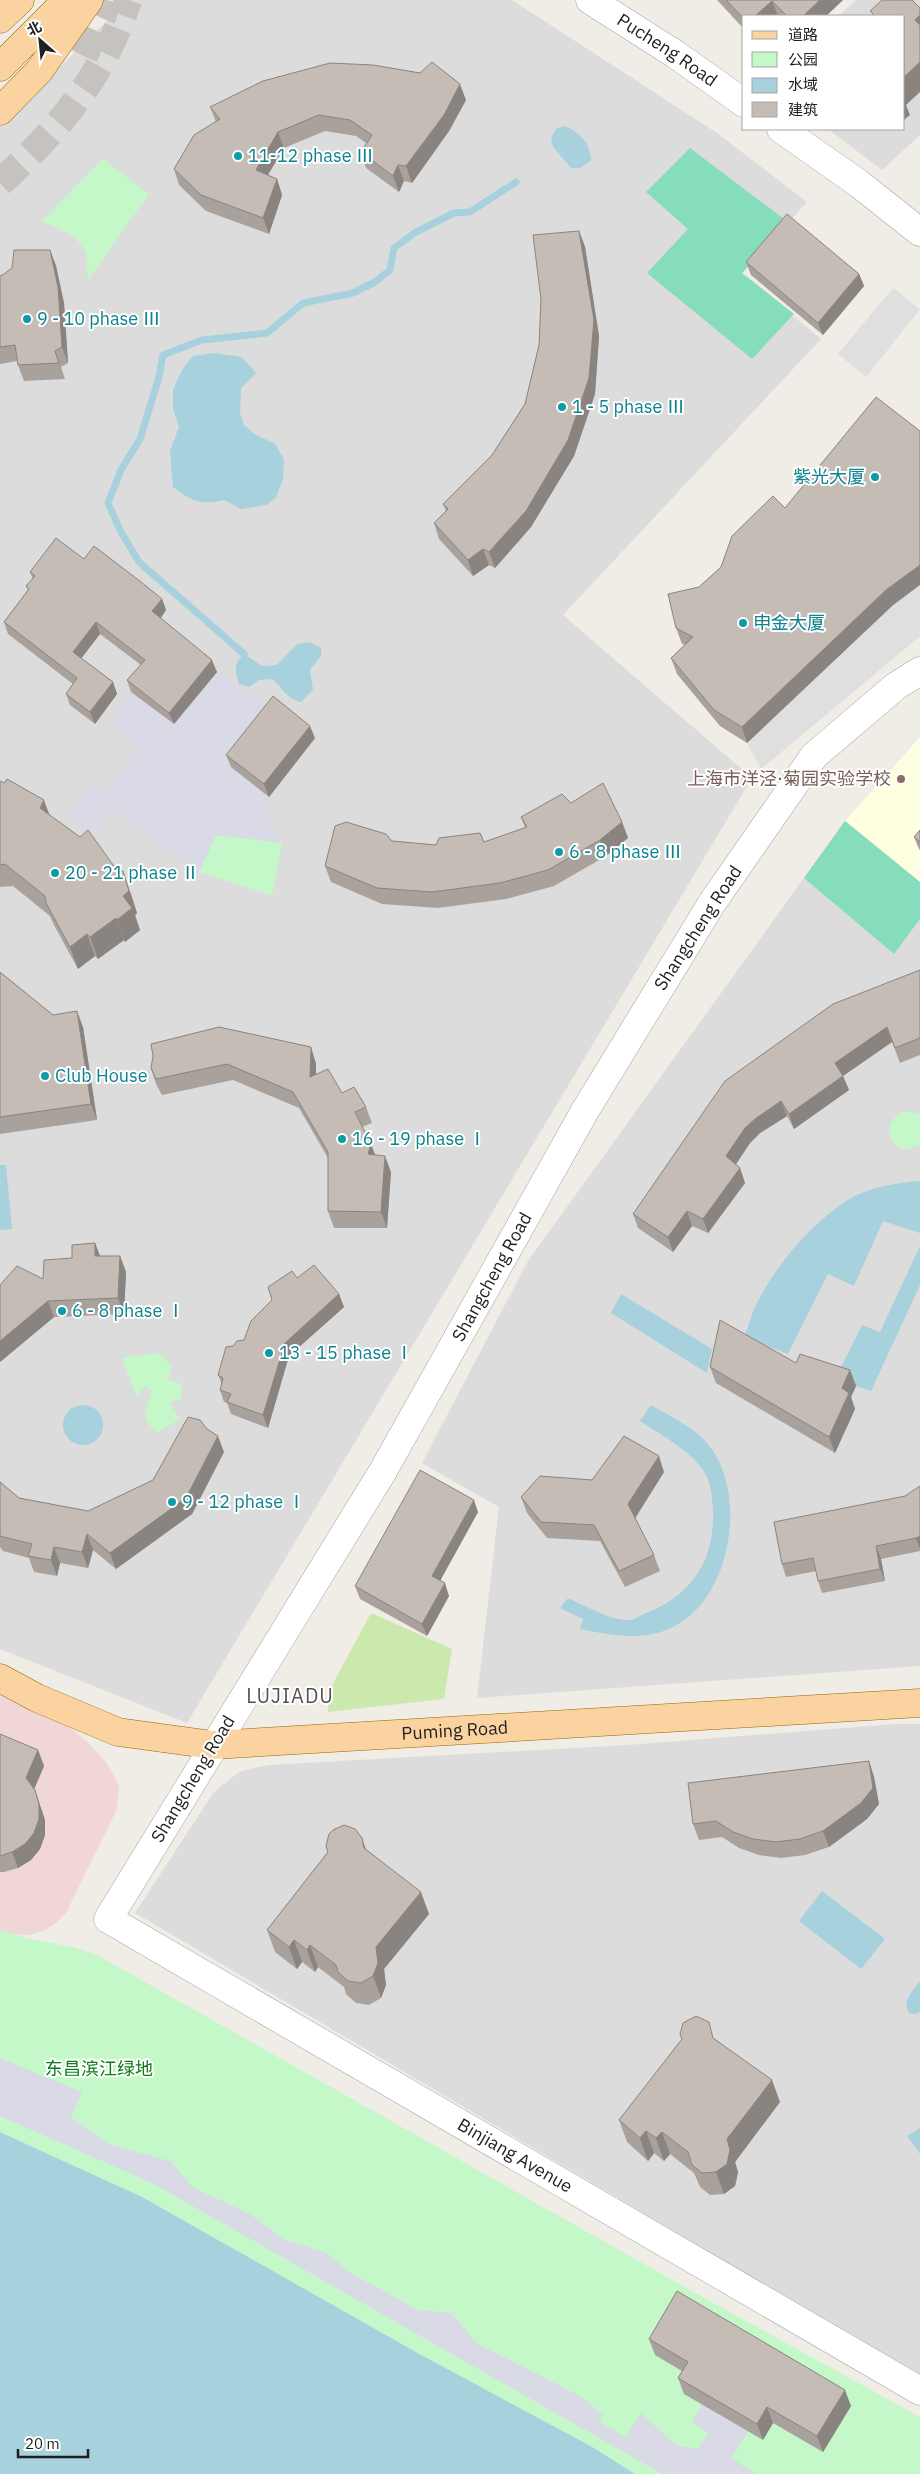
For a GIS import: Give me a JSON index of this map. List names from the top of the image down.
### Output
{
  "streets": {
    "main road": ["Puming Road"],
    "street": ["Pucheng Road", "Shangcheng Road", "Binjiang Avenue"]
  },
  "crossings": [
    ["Shangcheng Road", "Puming Road"],
    ["Shangcheng Road", "Binjiang Avenue"]
  ],
  "districts": ["LUJIADU"],
  "parks": ["东昌滨江绿地"],
  "places": [
    "11-12 phase Ⅲ",
    "9 - 10 phase Ⅲ",
    "1 - 5 phase Ⅲ",
    "紫光大厦",
    "申金大厦",
    "上海市洋泾·菊园实验学校",
    "6 - 8 phase Ⅲ",
    "20 - 21 phase Ⅱ",
    "Club House",
    "16 - 19 phase Ⅰ",
    "6 - 8 phase Ⅰ",
    "13 - 15 phase Ⅰ",
    "9 - 12 phase Ⅰ"
  ],
  "legend": [
    "道路",
    "公园",
    "水域",
    "建筑"
  ],
  "scale_bar": "20 m",
  "north": "top left"
}
